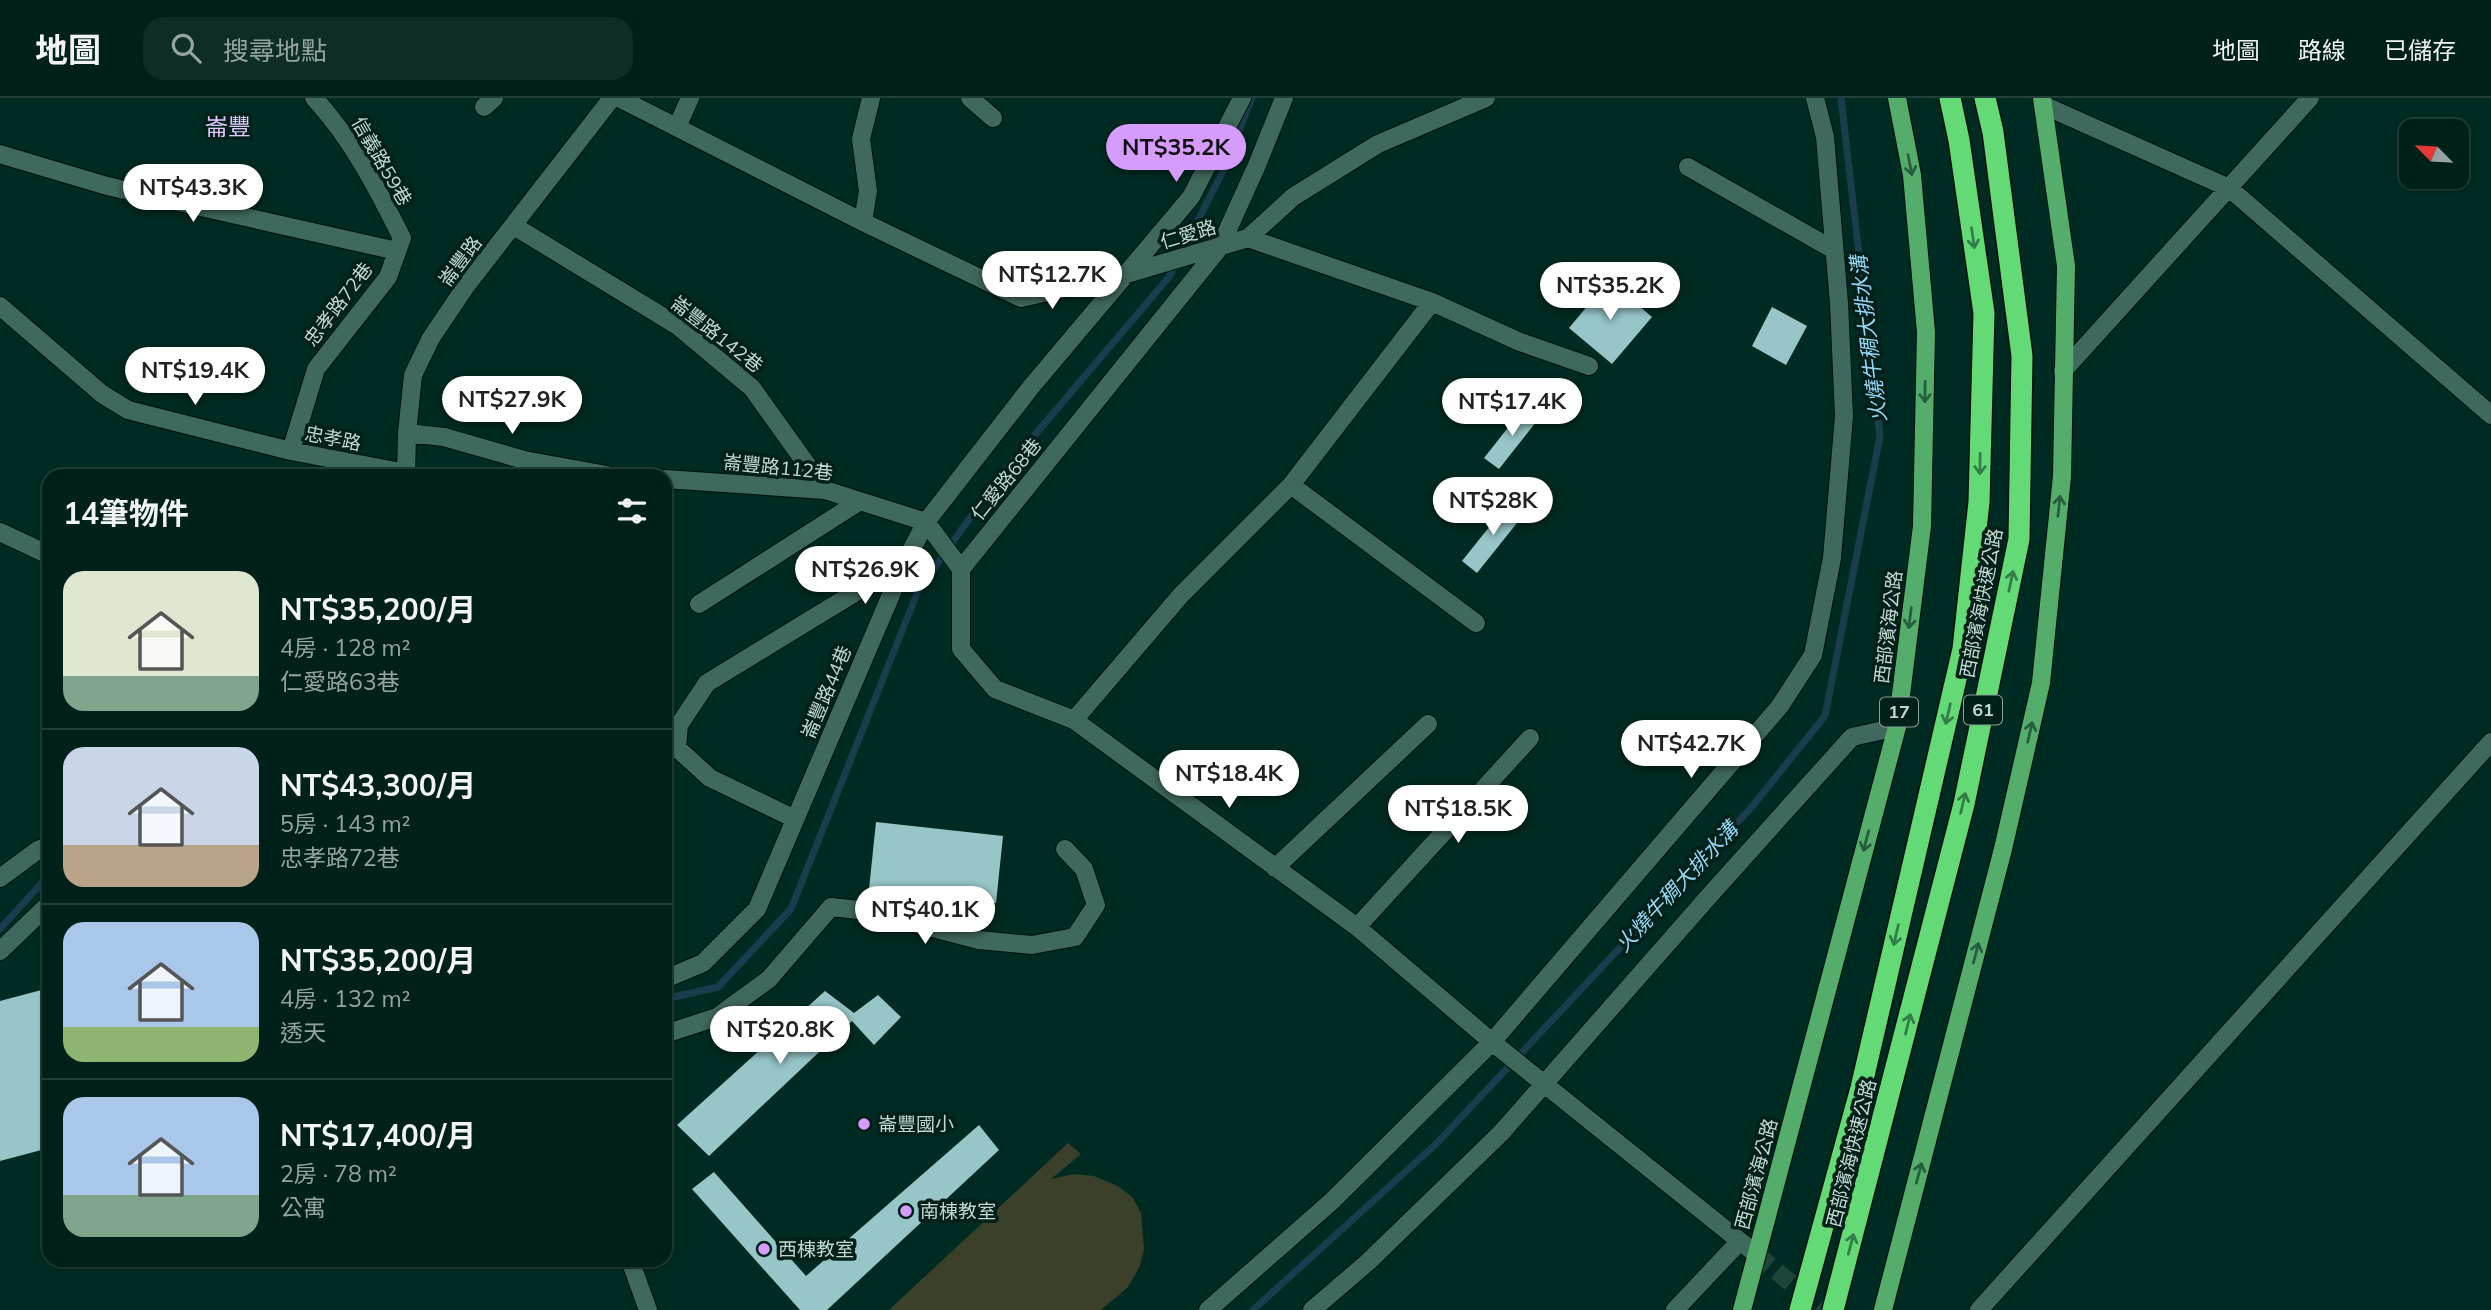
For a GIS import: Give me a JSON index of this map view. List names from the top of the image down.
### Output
{
  "streets": {
    "highway": ["西部濱海快速公路", "61"],
    "main road": ["西部濱海公路", "17"],
    "street": [
      "信義路59巷",
      "仁愛路",
      "崙豐路",
      "忠孝路72巷",
      "崙豐路142巷",
      "忠孝路",
      "崙豐路112巷",
      "仁愛路68巷",
      "崙豐路44巷"
    ]
  },
  "crossings": [
    ["信義路59巷", "忠孝路72巷"],
    ["仁愛路", "仁愛路68巷"],
    ["仁愛路", "崙豐路44巷"],
    ["崙豐路", "崙豐路142巷"],
    ["忠孝路72巷", "忠孝路"],
    ["崙豐路142巷", "崙豐路112巷"],
    ["崙豐路112巷", "崙豐路44巷"]
  ],
  "districts": ["崙豐"],
  "water": ["火燒牛稠大排水溝"],
  "places": ["崙豐國小", "南棟教室", "西棟教室"],
  "north": "top left",
  "page": {
    "header": "地圖",
    "search": "搜尋地點",
    "nav": ["地圖", "路線", "已儲存"],
    "price": [
      "NT$35.2K",
      "NT$43.3K",
      "NT$12.7K",
      "NT$35.2K",
      "NT$19.4K",
      "NT$27.9K",
      "NT$17.4K",
      "NT$28K",
      "NT$26.9K",
      "NT$42.7K",
      "NT$18.4K",
      "NT$18.5K",
      "NT$40.1K",
      "NT$20.8K"
    ],
    "heading": "14筆物件",
    "list": [
      {
        "name": "NT$35,200/月",
        "note": "4房 · 128 m² · 仁愛路63巷"
      },
      {
        "name": "NT$43,300/月",
        "note": "5房 · 143 m² · 忠孝路72巷"
      },
      {
        "name": "NT$35,200/月",
        "note": "4房 · 132 m² · 透天"
      },
      {
        "name": "NT$17,400/月",
        "note": "2房 · 78 m² · 公寓"
      }
    ]
  }
}
